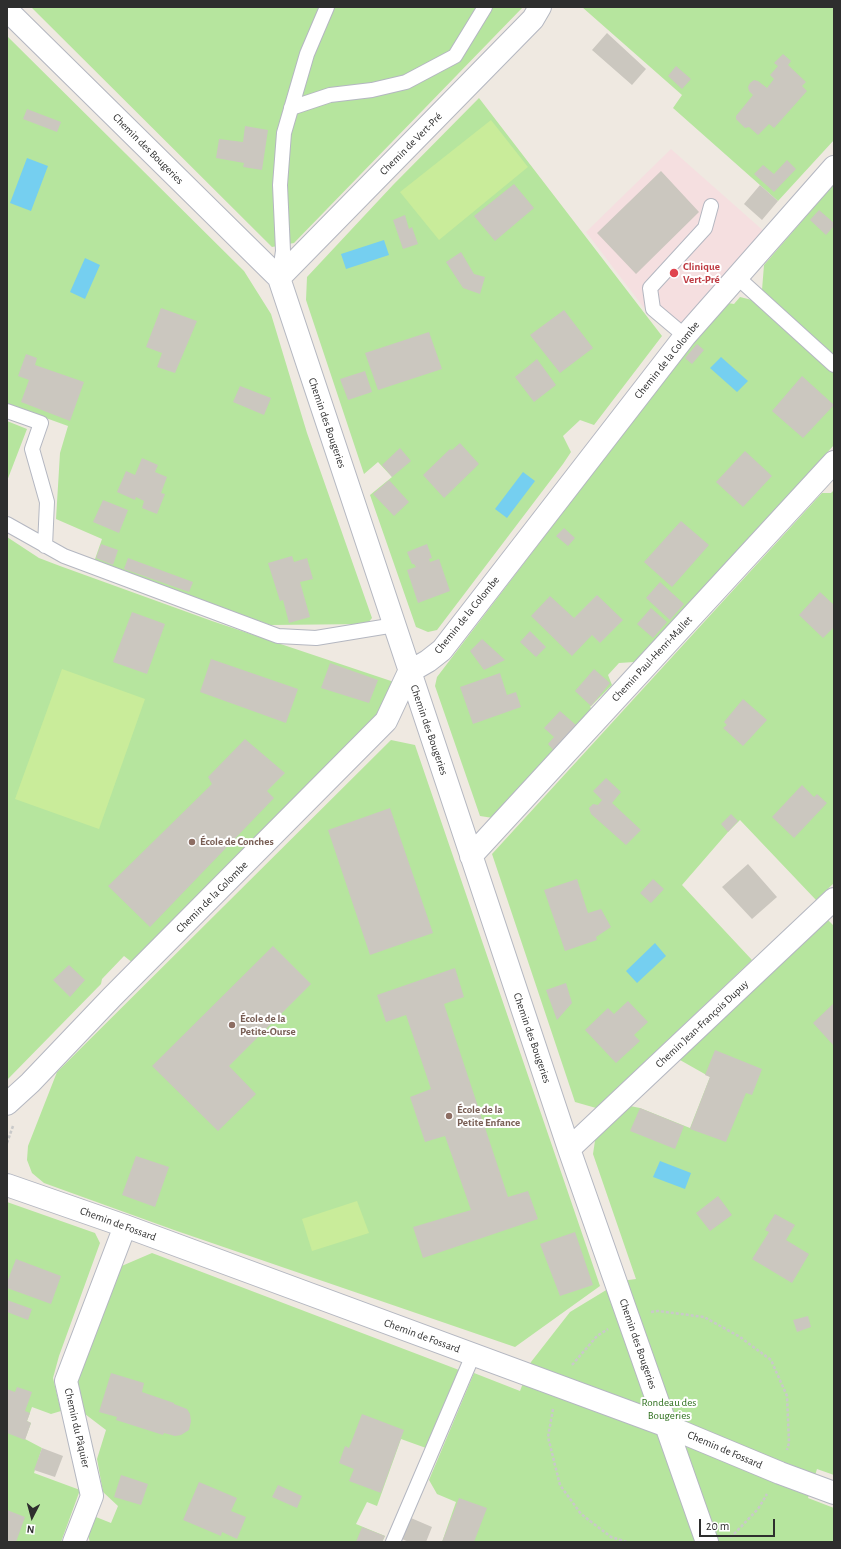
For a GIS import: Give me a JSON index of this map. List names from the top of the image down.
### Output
{
  "streets": {
    "street": [
      "Chemin de Vert-Pré",
      "Chemin des Bougeries",
      "Chemin de la Colombe",
      "Chemin Paul-Henri-Mallet",
      "Chemin Jean-François Dupuy",
      "Chemin de Fossard",
      "Chemin du Pâquier"
    ]
  },
  "crossings": [
    ["Chemin de Vert-Pré", "Chemin des Bougeries"],
    ["Chemin des Bougeries", "Chemin de la Colombe"],
    ["Chemin des Bougeries", "Chemin Paul-Henri-Mallet"],
    ["Chemin des Bougeries", "Chemin Jean-François Dupuy"],
    ["Chemin des Bougeries", "Chemin de Fossard"],
    ["Chemin de Fossard", "Chemin du Pâquier"]
  ],
  "parks": ["Rondeau des Bougeries"],
  "places": [
    "Clinique Vert-Pré",
    "École de Conches",
    "École de la Petite-Ourse",
    "École de la Petite Enfance"
  ],
  "scale_bar": "20 m",
  "north": "bottom"
}
